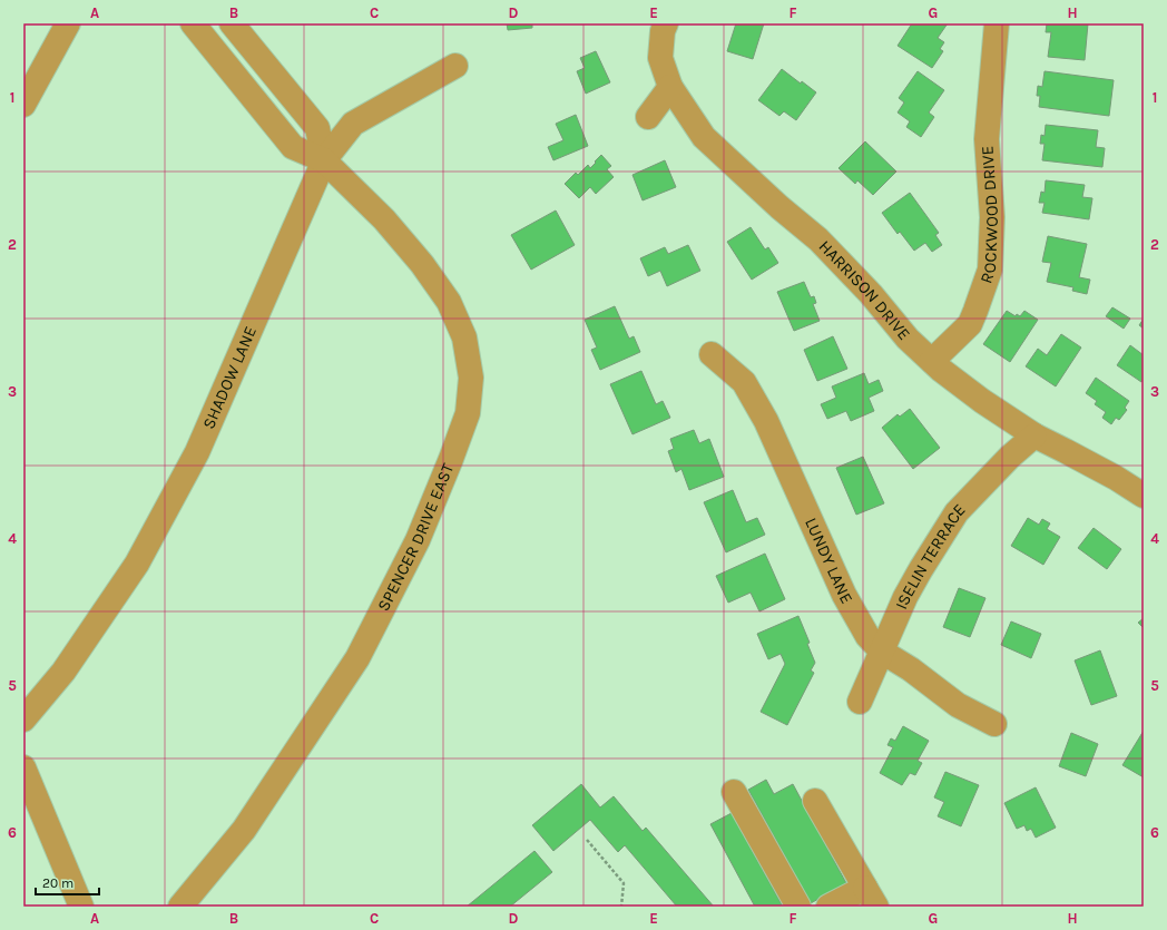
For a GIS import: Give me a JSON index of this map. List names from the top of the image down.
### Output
{
  "streets": {
    "street": [
      "ROCKWOOD DRIVE",
      "HARRISON DRIVE",
      "SHADOW LANE",
      "SPENCER DRIVE EAST",
      "ISELIN TERRACE",
      "LUNDY LANE"
    ]
  },
  "crossings": [
    ["ROCKWOOD DRIVE", "HARRISON DRIVE"],
    ["HARRISON DRIVE", "ISELIN TERRACE"],
    ["SHADOW LANE", "SPENCER DRIVE EAST"],
    ["ISELIN TERRACE", "LUNDY LANE"]
  ],
  "scale_bar": "20 m",
  "grid": {
    "columns": [
      "A",
      "B",
      "C",
      "D",
      "E",
      "F",
      "G",
      "H"
    ],
    "rows": [
      "1",
      "2",
      "3",
      "4",
      "5",
      "6"
    ]
  }
}
